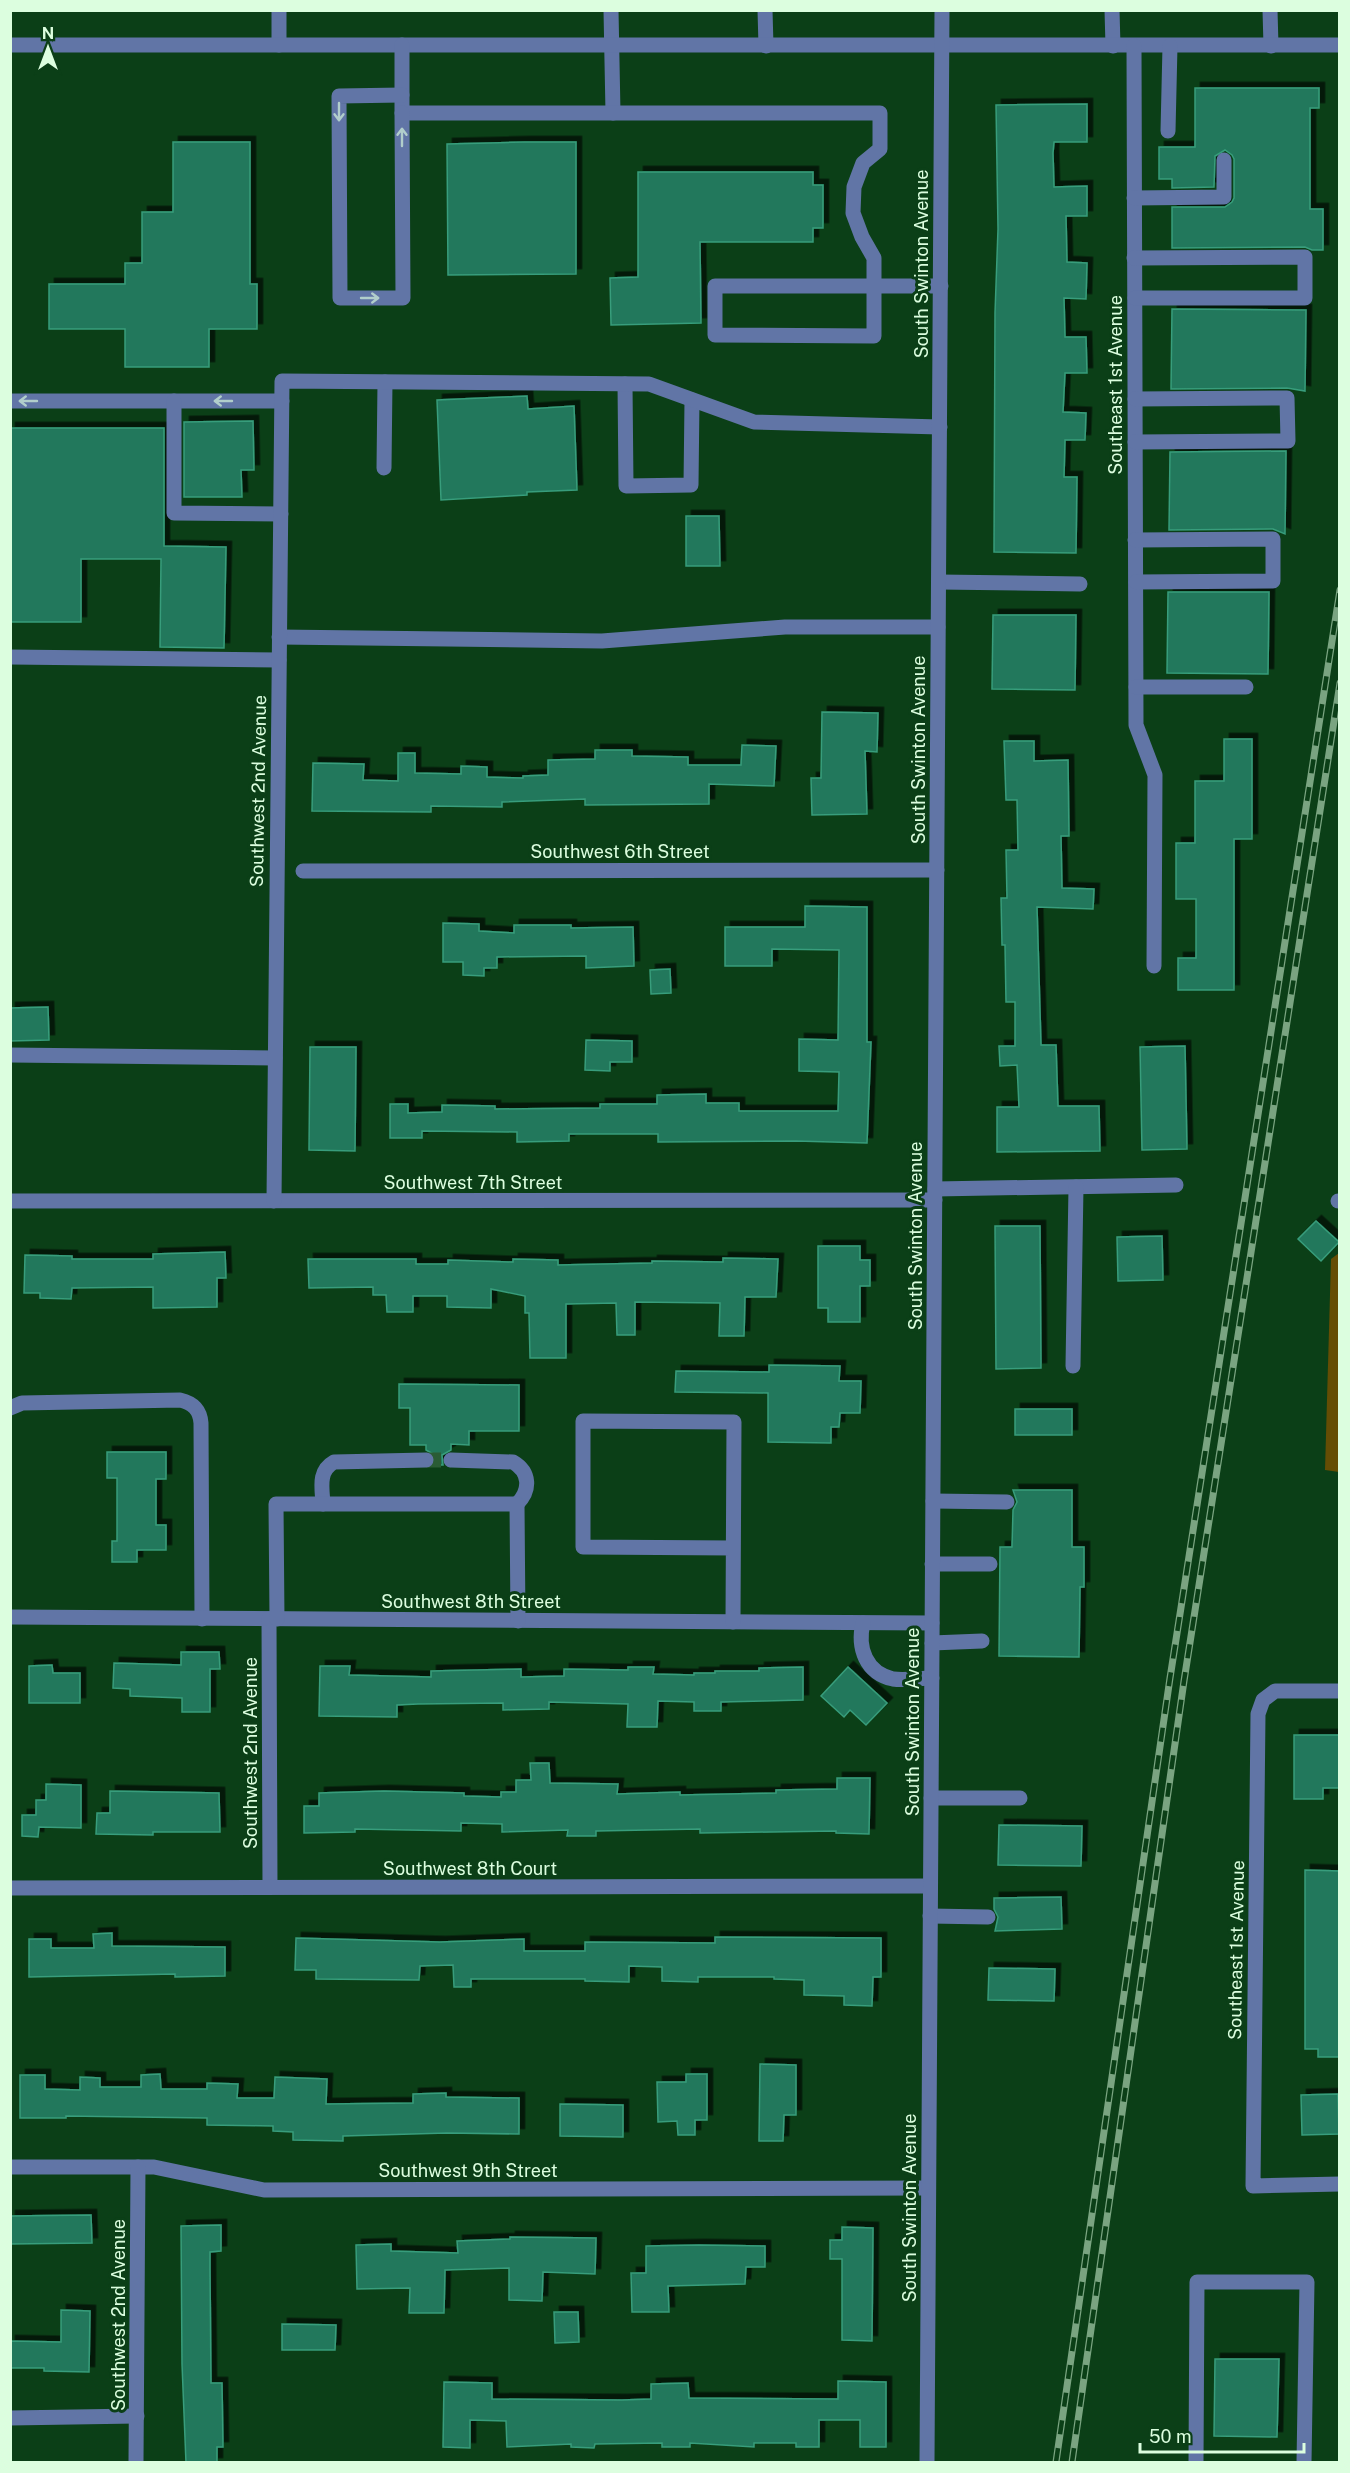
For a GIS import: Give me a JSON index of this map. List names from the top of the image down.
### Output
{
  "streets": {
    "street": [
      "South Swinton Avenue",
      "Southeast 1st Avenue",
      "Southwest 2nd Avenue",
      "Southwest 6th Street",
      "Southwest 7th Street",
      "Southwest 8th Street",
      "Southwest 8th Court",
      "Southwest 9th Street"
    ]
  },
  "crossings": [
    ["South Swinton Avenue", "Southwest 6th Street"],
    ["South Swinton Avenue", "Southwest 7th Street"],
    ["South Swinton Avenue", "Southwest 8th Street"],
    ["South Swinton Avenue", "Southwest 8th Court"],
    ["South Swinton Avenue", "Southwest 9th Street"],
    ["Southwest 2nd Avenue", "Southwest 7th Street"],
    ["Southwest 2nd Avenue", "Southwest 8th Street"],
    ["Southwest 2nd Avenue", "Southwest 8th Court"],
    ["Southwest 2nd Avenue", "Southwest 9th Street"]
  ],
  "scale_bar": "50 m",
  "north": "top"
}
